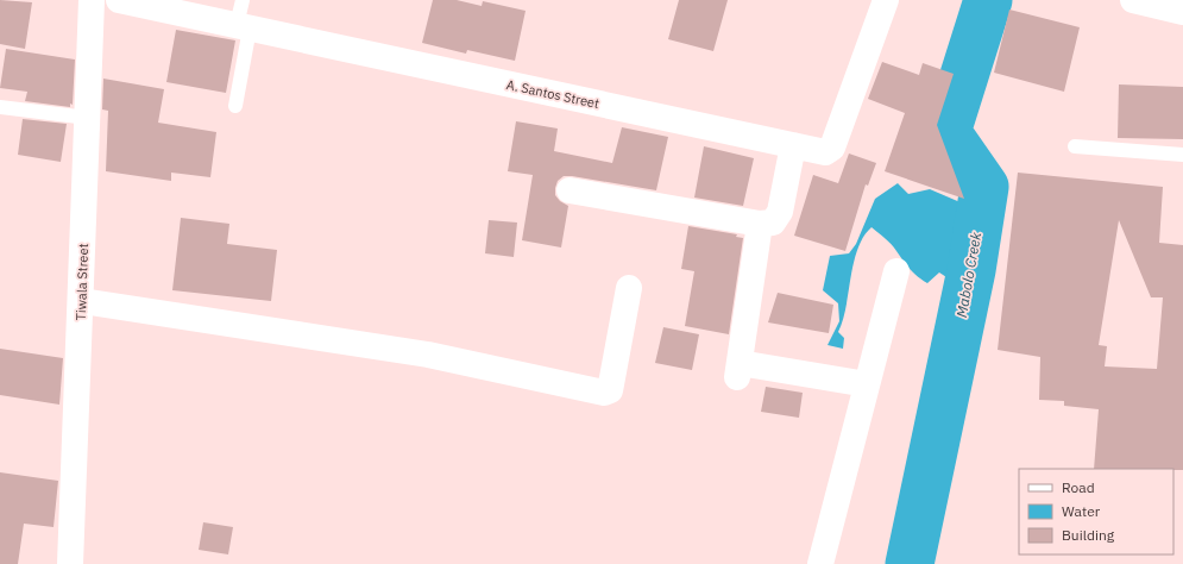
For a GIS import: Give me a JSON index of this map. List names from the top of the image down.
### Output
{
  "streets": {
    "street": ["A. Santos Street", "Tiwala Street"]
  },
  "water": ["Mabolo Creek"],
  "legend": ["Road", "Water", "Building"]
}
